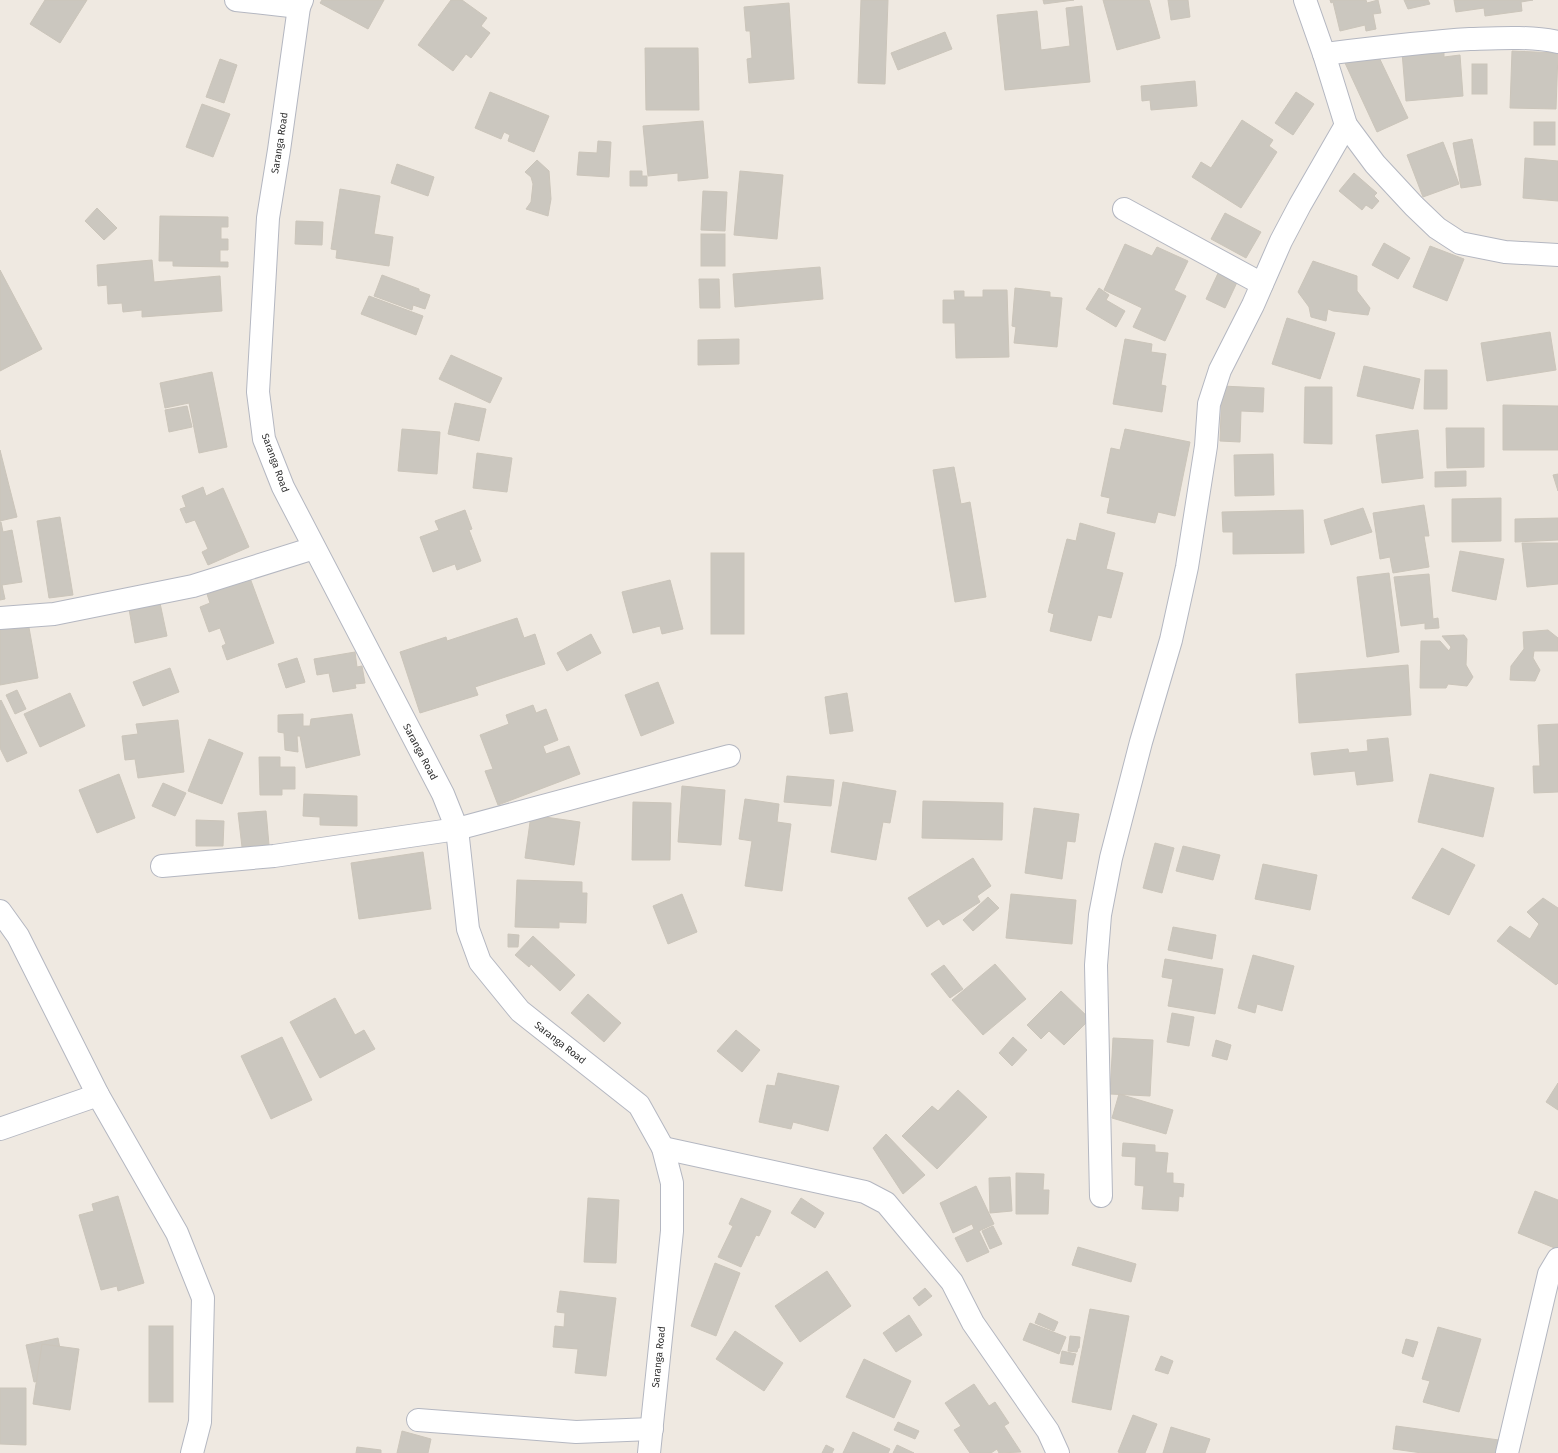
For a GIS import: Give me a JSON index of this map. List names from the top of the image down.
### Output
{
  "streets": {
    "street": ["Saranga Road"]
  }
}
